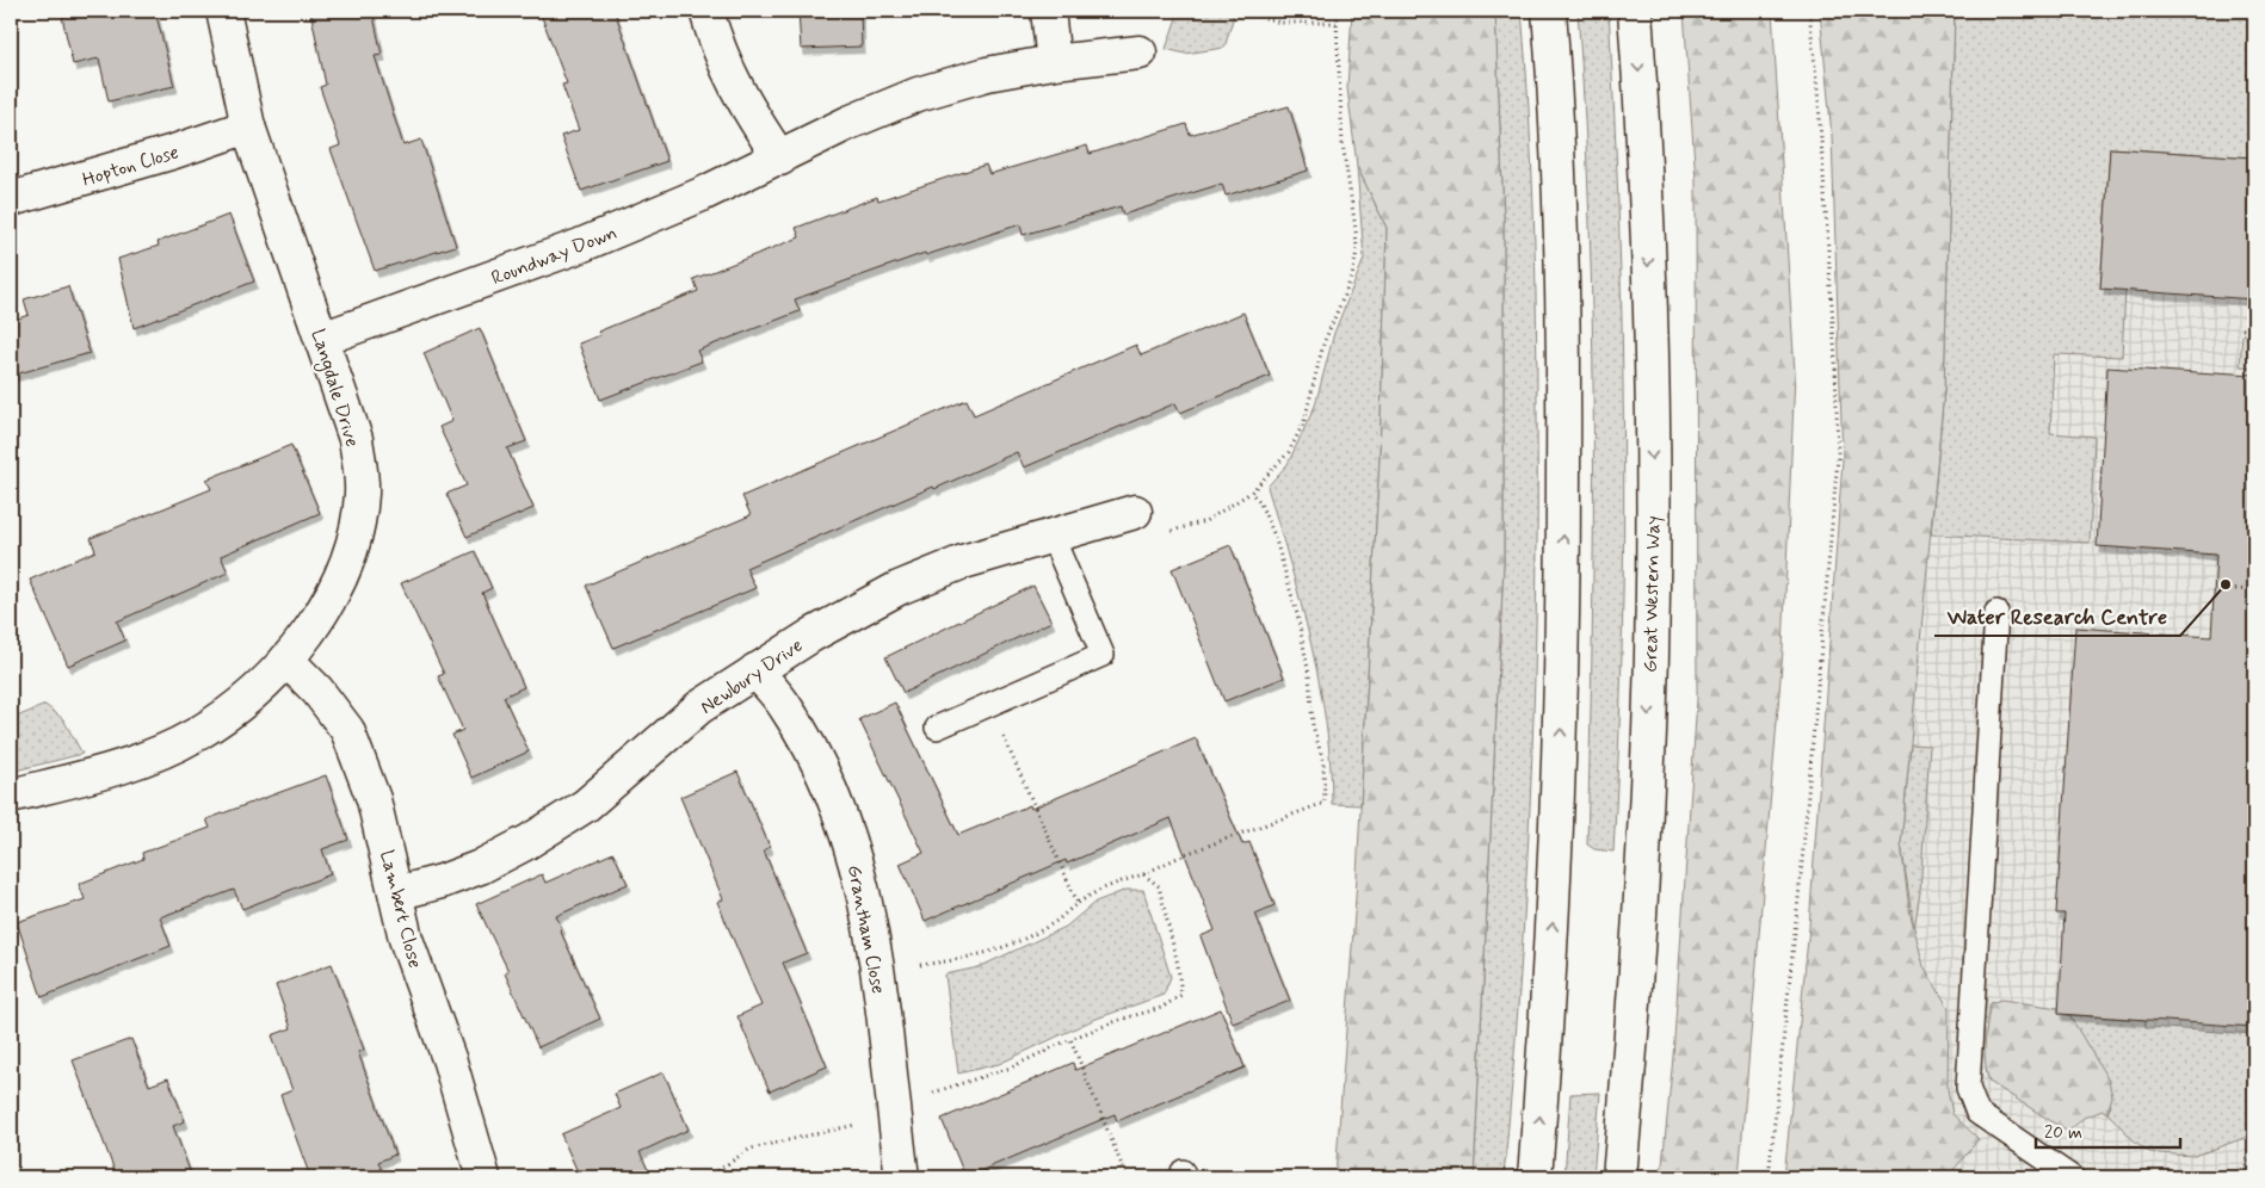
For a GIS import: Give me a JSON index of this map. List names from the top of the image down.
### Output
{
  "streets": {
    "street": [
      "Hopton Close",
      "Roundway Down",
      "Langdale Drive",
      "Great Western Way",
      "Newbury Drive",
      "Lambert Close",
      "Grantham Close"
    ]
  },
  "crossings": [
    ["Hopton Close", "Langdale Drive"],
    ["Roundway Down", "Langdale Drive"],
    ["Langdale Drive", "Lambert Close"],
    ["Newbury Drive", "Lambert Close"],
    ["Newbury Drive", "Grantham Close"]
  ],
  "places": ["Water Research Centre"],
  "scale_bar": "20 m"
}
